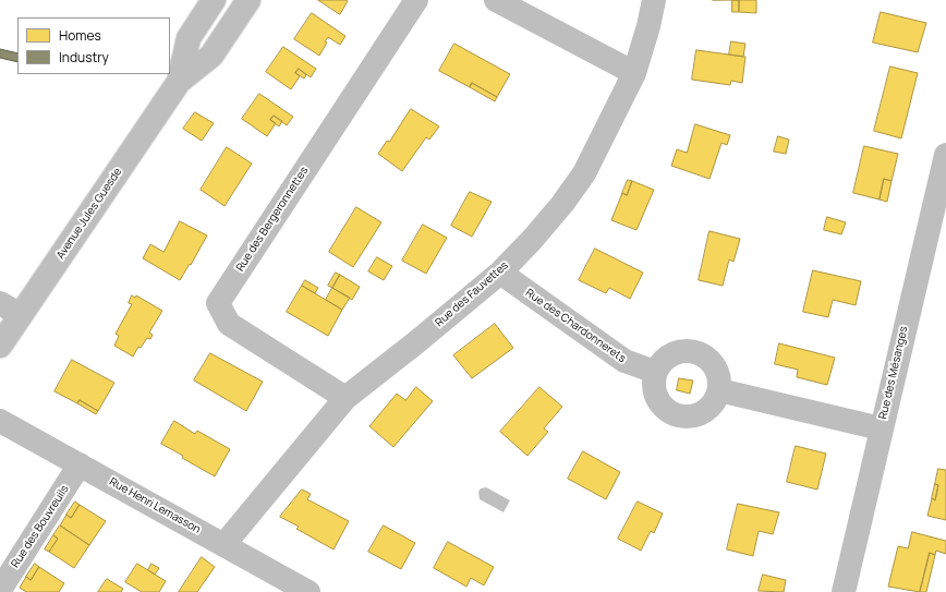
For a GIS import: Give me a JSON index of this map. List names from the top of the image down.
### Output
{
  "streets": {
    "street": [
      "Avenue Jules Guesde",
      "Rue des Bergeronnettes",
      "Rue des Fauvettes",
      "Rue des Chardonnerets",
      "Rue des Mésanges",
      "Rue Henri Lemasson",
      "Rue des Bouvreuils"
    ]
  },
  "crossings": [
    ["Rue des Bergeronnettes", "Rue des Fauvettes"],
    ["Rue des Fauvettes", "Rue des Chardonnerets"],
    ["Rue des Fauvettes", "Rue Henri Lemasson"],
    ["Rue Henri Lemasson", "Rue des Bouvreuils"]
  ],
  "legend": ["Homes", "Industry"]
}
